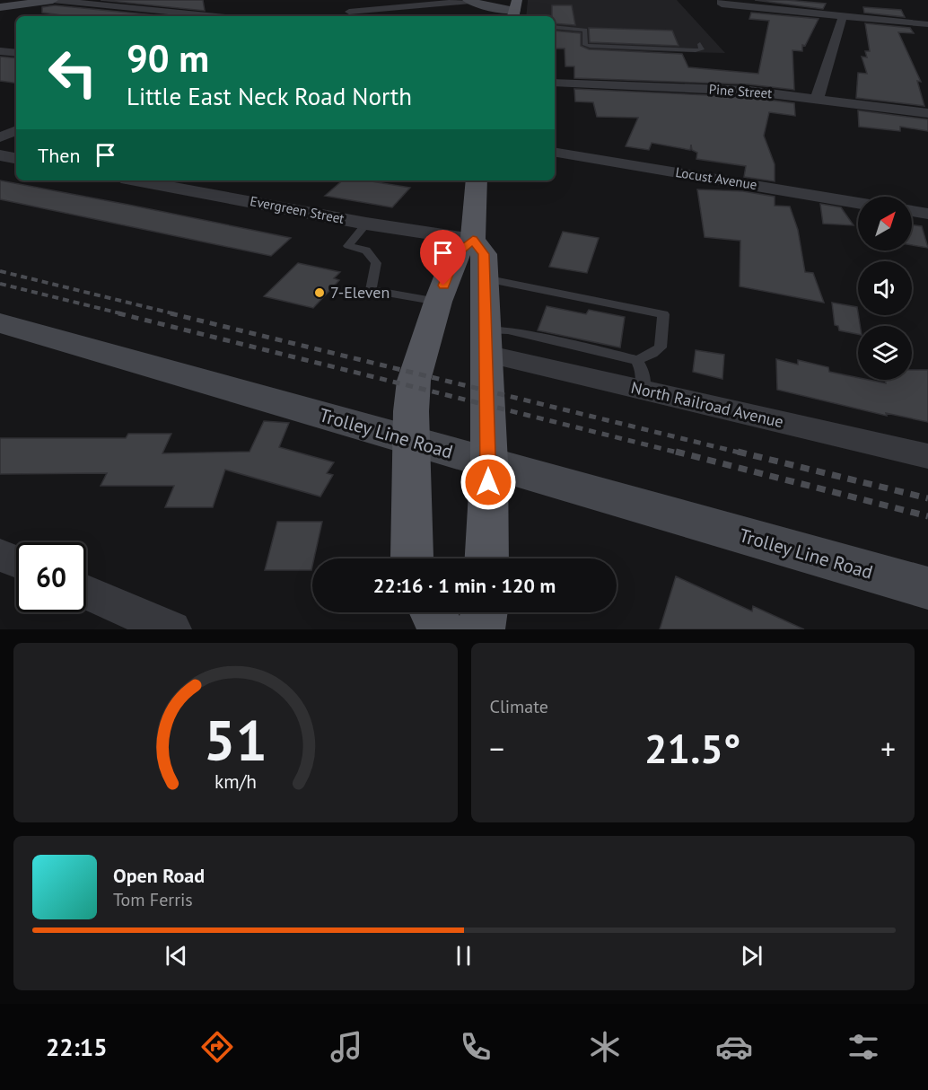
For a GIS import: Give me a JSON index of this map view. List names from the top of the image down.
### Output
{
  "streets": {
    "main road": ["Trolley Line Road"],
    "street": [
      "Pine Street",
      "Locust Avenue",
      "Evergreen Street",
      "North Railroad Avenue"
    ]
  },
  "places": ["7-Eleven"],
  "north": "top right",
  "page": {
    "turn": ["90 m", "Little East Neck Road North"],
    "then": "Then",
    "limit": "60",
    "trip": "22:16 · 1 min · 120 m",
    "tile": "Climate",
    "heat": ["−", "21.5°", "+"],
    "song": ["Open Road", "Tom Ferris"],
    "tabs": "22:15",
    "gauge": ["51", "km/h"]
  }
}
